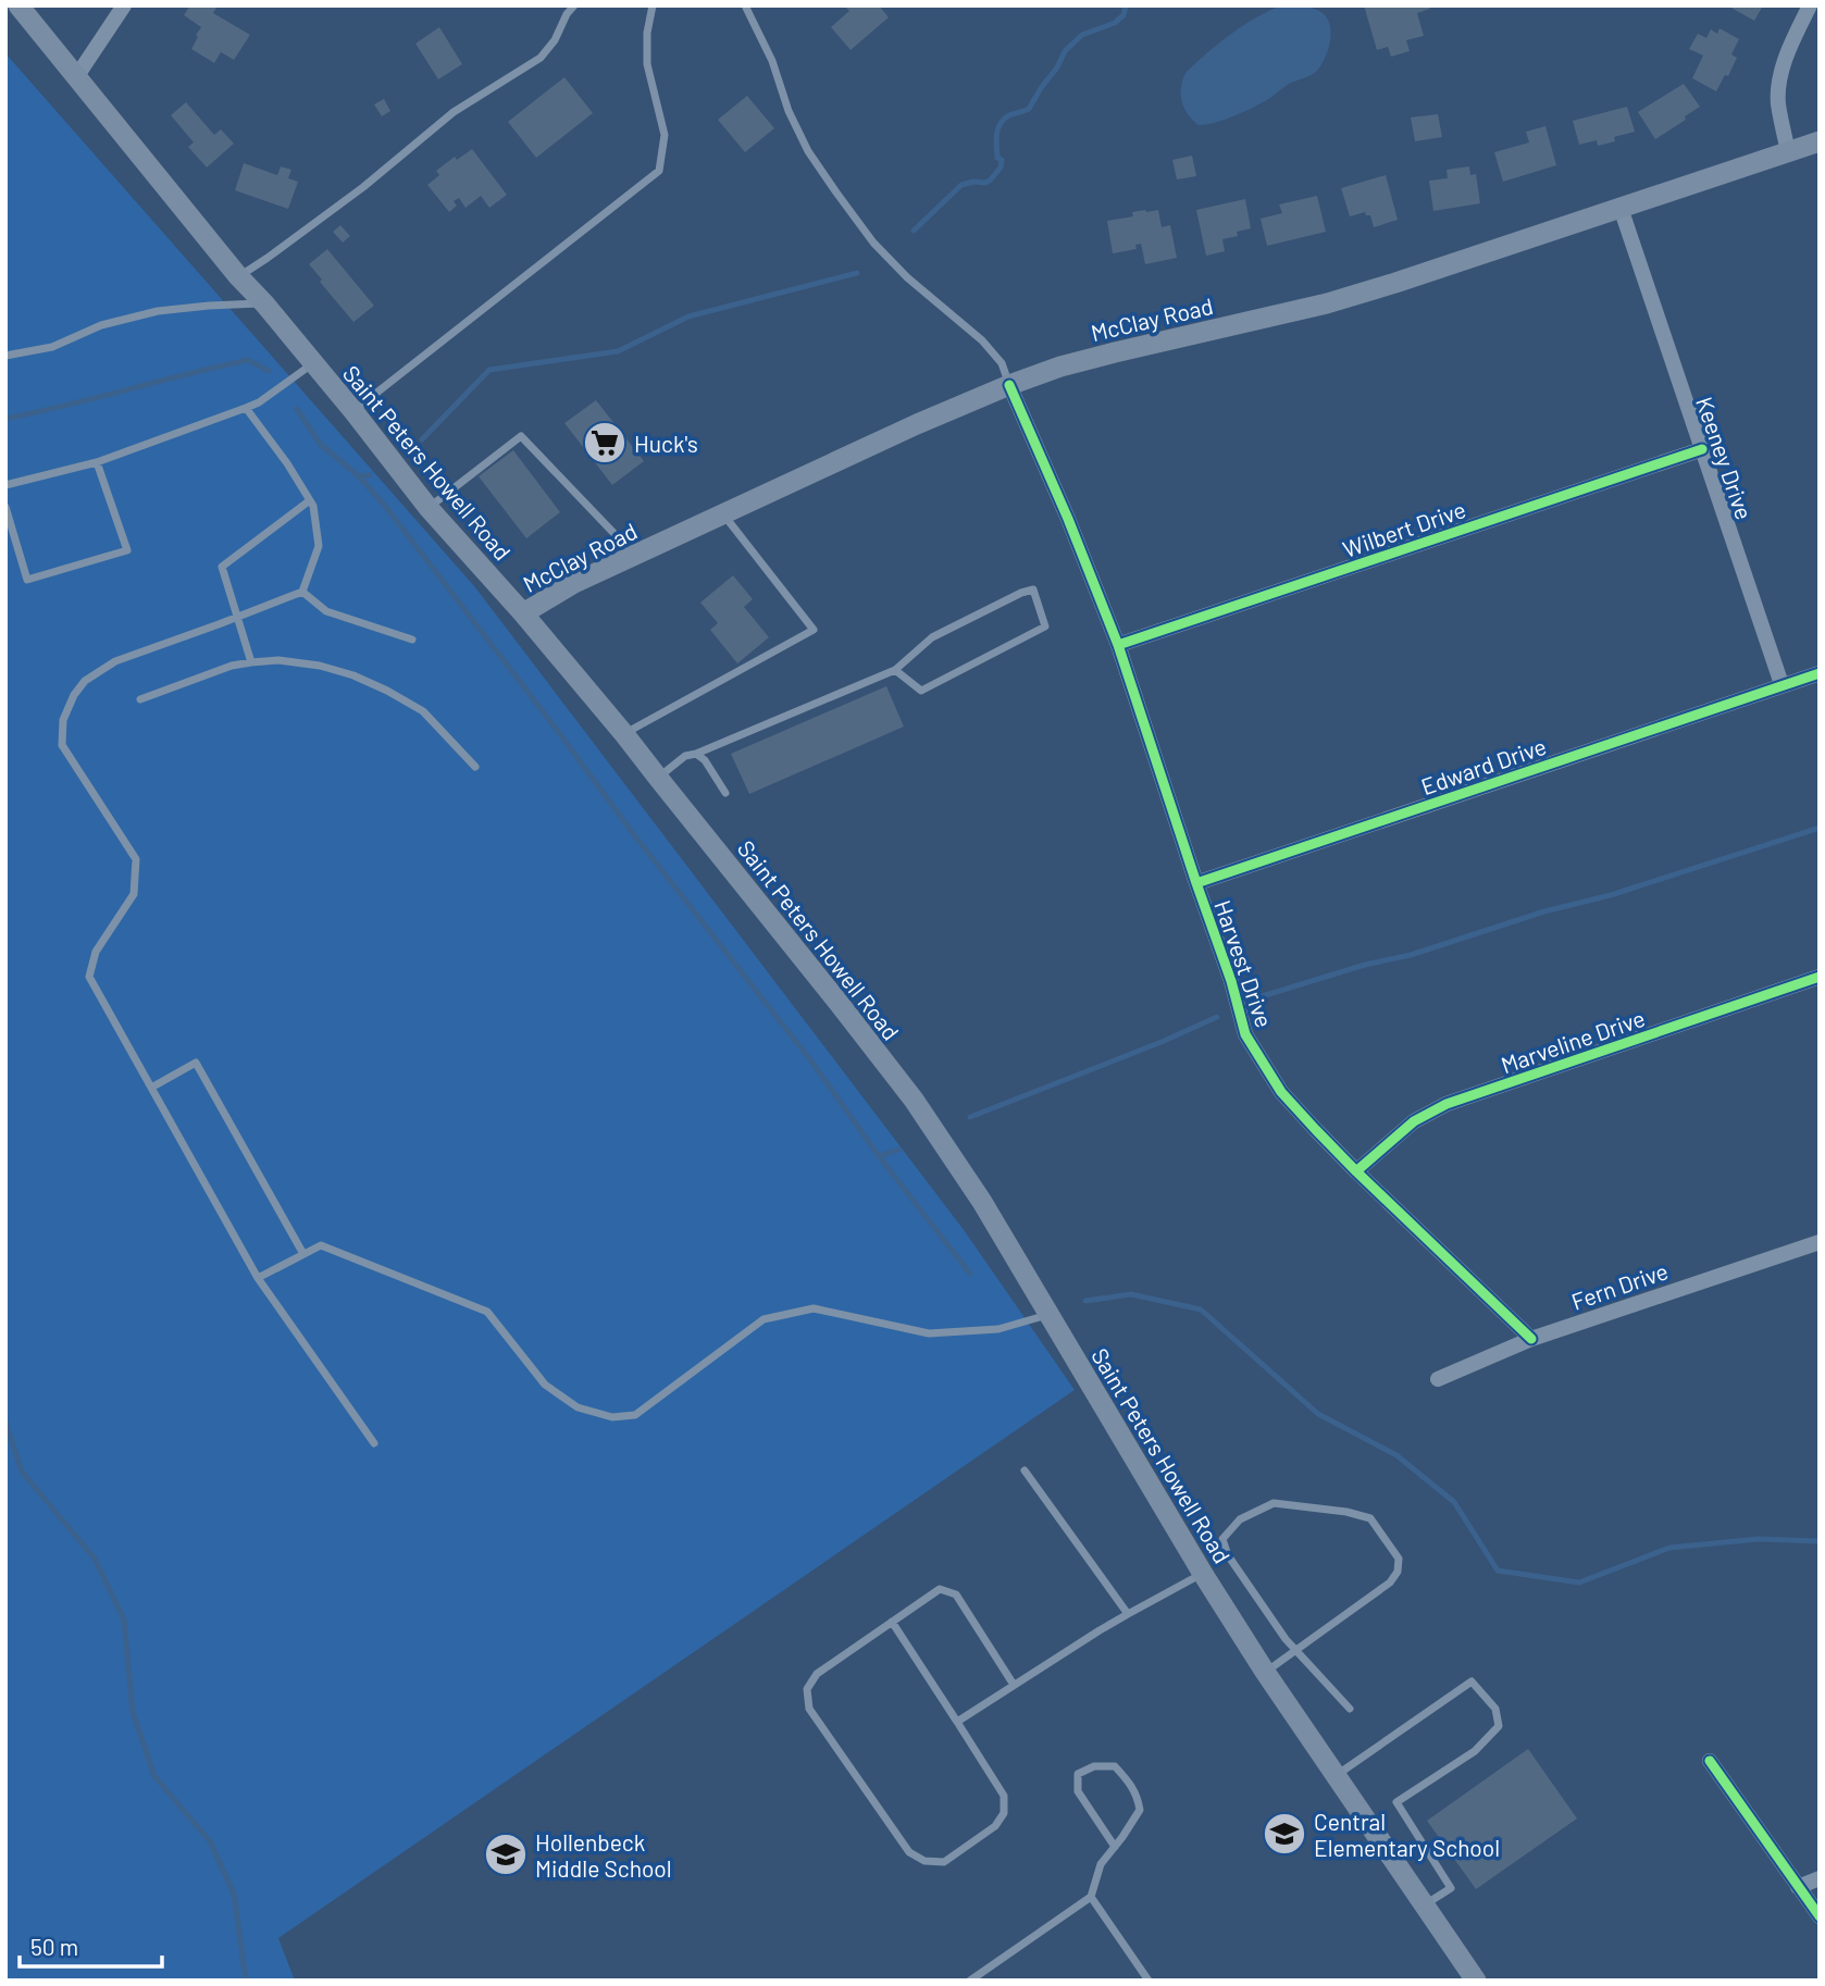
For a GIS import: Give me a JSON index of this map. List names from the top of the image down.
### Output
{
  "streets": {
    "main road": ["McClay Road", "Saint Peters Howell Road"],
    "street": [
      "Keeney Drive",
      "Wilbert Drive",
      "Edward Drive",
      "Harvest Drive",
      "Marveline Drive",
      "Fern Drive"
    ]
  },
  "crossings": [
    ["McClay Road", "Keeney Drive"],
    ["McClay Road", "Saint Peters Howell Road"],
    ["McClay Road", "Harvest Drive"],
    ["Keeney Drive", "Wilbert Drive"],
    ["Keeney Drive", "Edward Drive"],
    ["Wilbert Drive", "Harvest Drive"],
    ["Edward Drive", "Harvest Drive"],
    ["Harvest Drive", "Marveline Drive"],
    ["Harvest Drive", "Fern Drive"]
  ],
  "places": {
    "supermarket": ["Huck's"],
    "school or university": ["Central Elementary School", "Hollenbeck Middle School"]
  },
  "scale_bar": "50 m"
}
